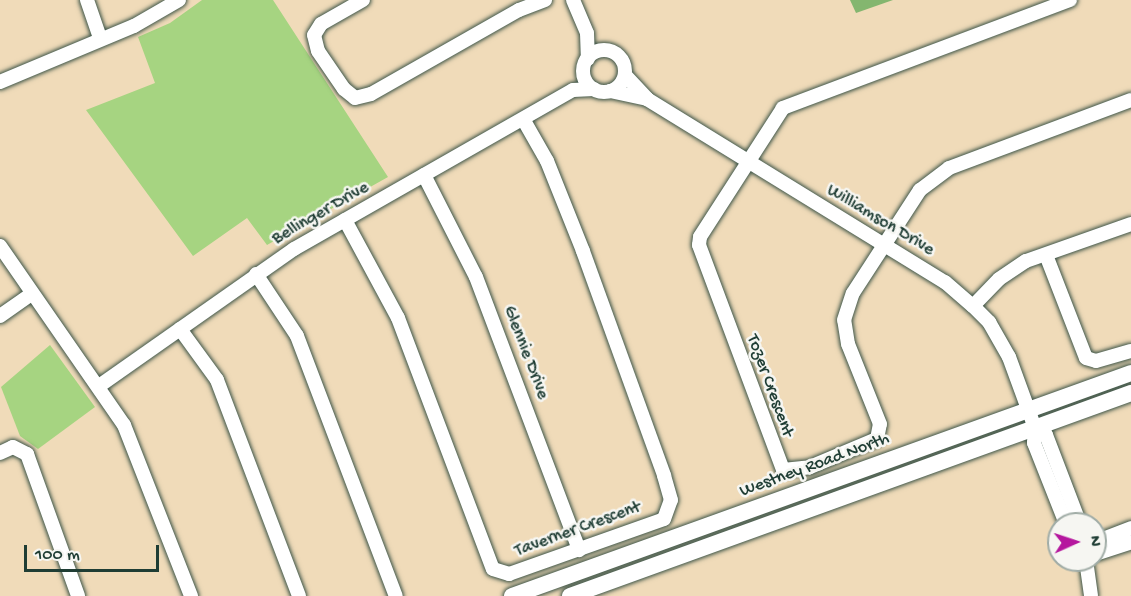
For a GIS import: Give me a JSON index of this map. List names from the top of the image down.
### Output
{
  "streets": {
    "main road": ["Westney Road North"],
    "street": [
      "Bellinger Drive",
      "Williamson Drive",
      "Glennie Drive",
      "Tozer Crescent",
      "Taverner Crescent"
    ]
  },
  "crossings": [
    ["Bellinger Drive", "Williamson Drive"],
    ["Bellinger Drive", "Glennie Drive"],
    ["Bellinger Drive", "Taverner Crescent"],
    ["Williamson Drive", "Tozer Crescent"],
    ["Williamson Drive", "Westney Road North"],
    ["Glennie Drive", "Taverner Crescent"]
  ],
  "scale_bar": "100 m",
  "north": "right"
}
